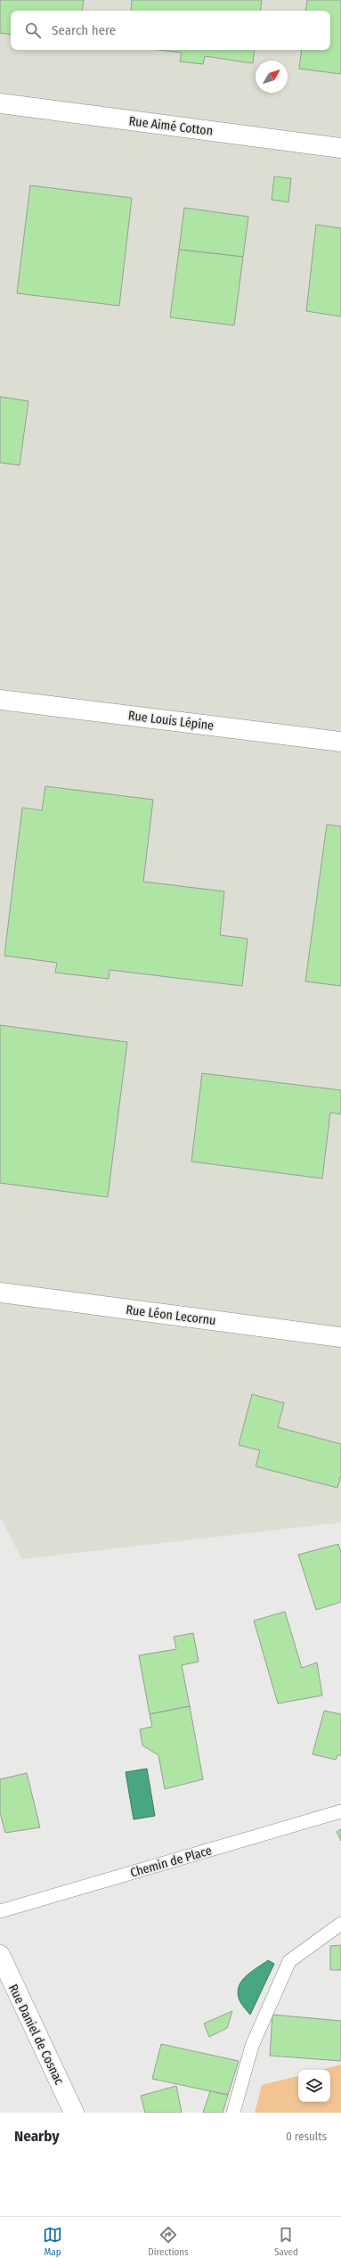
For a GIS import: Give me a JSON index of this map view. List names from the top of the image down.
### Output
{
  "streets": {
    "street": [
      "Rue Aimé Cotton",
      "Rue Louis Lépine",
      "Rue Léon Lecornu",
      "Rue Daniel de Cosnac"
    ],
    "lane": ["Chemin de Place"]
  },
  "north": "top right",
  "page": {
    "search": "Search here",
    "heading": ["Nearby", "0 results"],
    "nav": ["Map", "Directions", "Saved"]
  }
}
